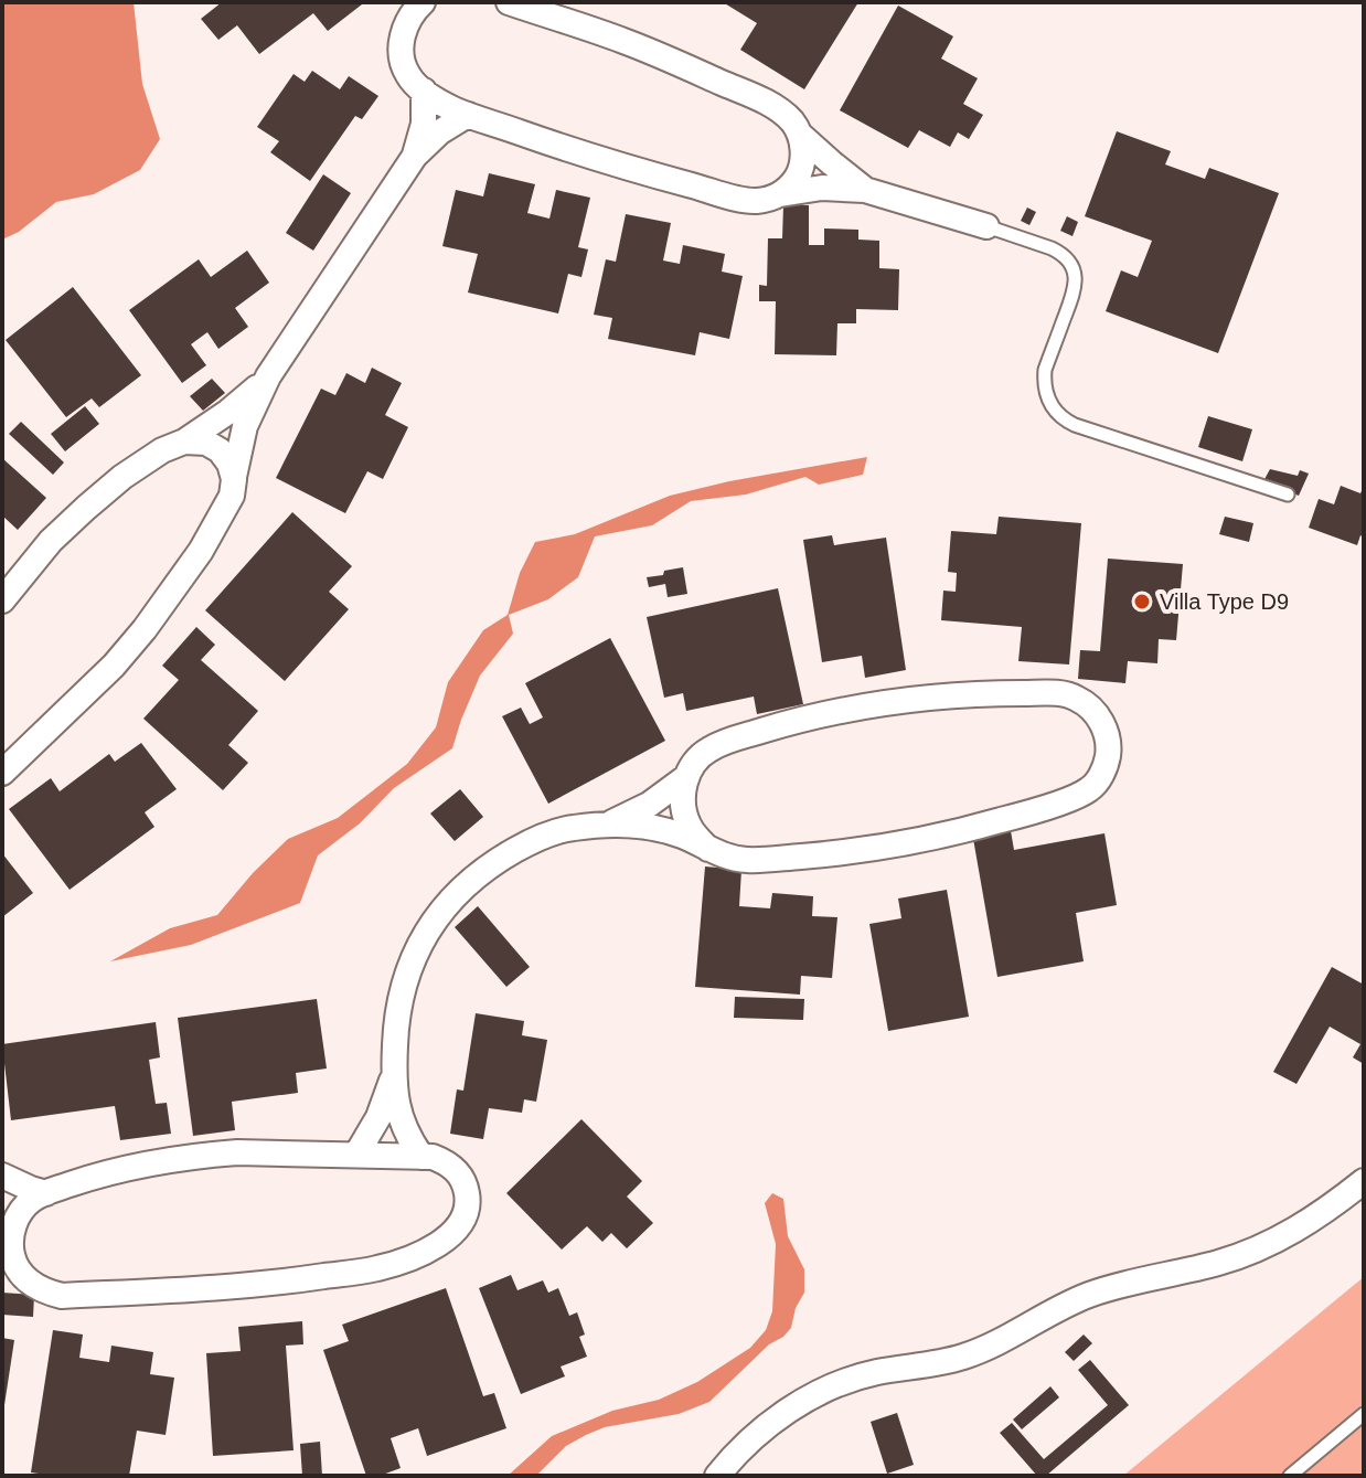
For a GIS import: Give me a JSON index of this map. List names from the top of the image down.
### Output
{
  "places": ["Villa Type D9"]
}
